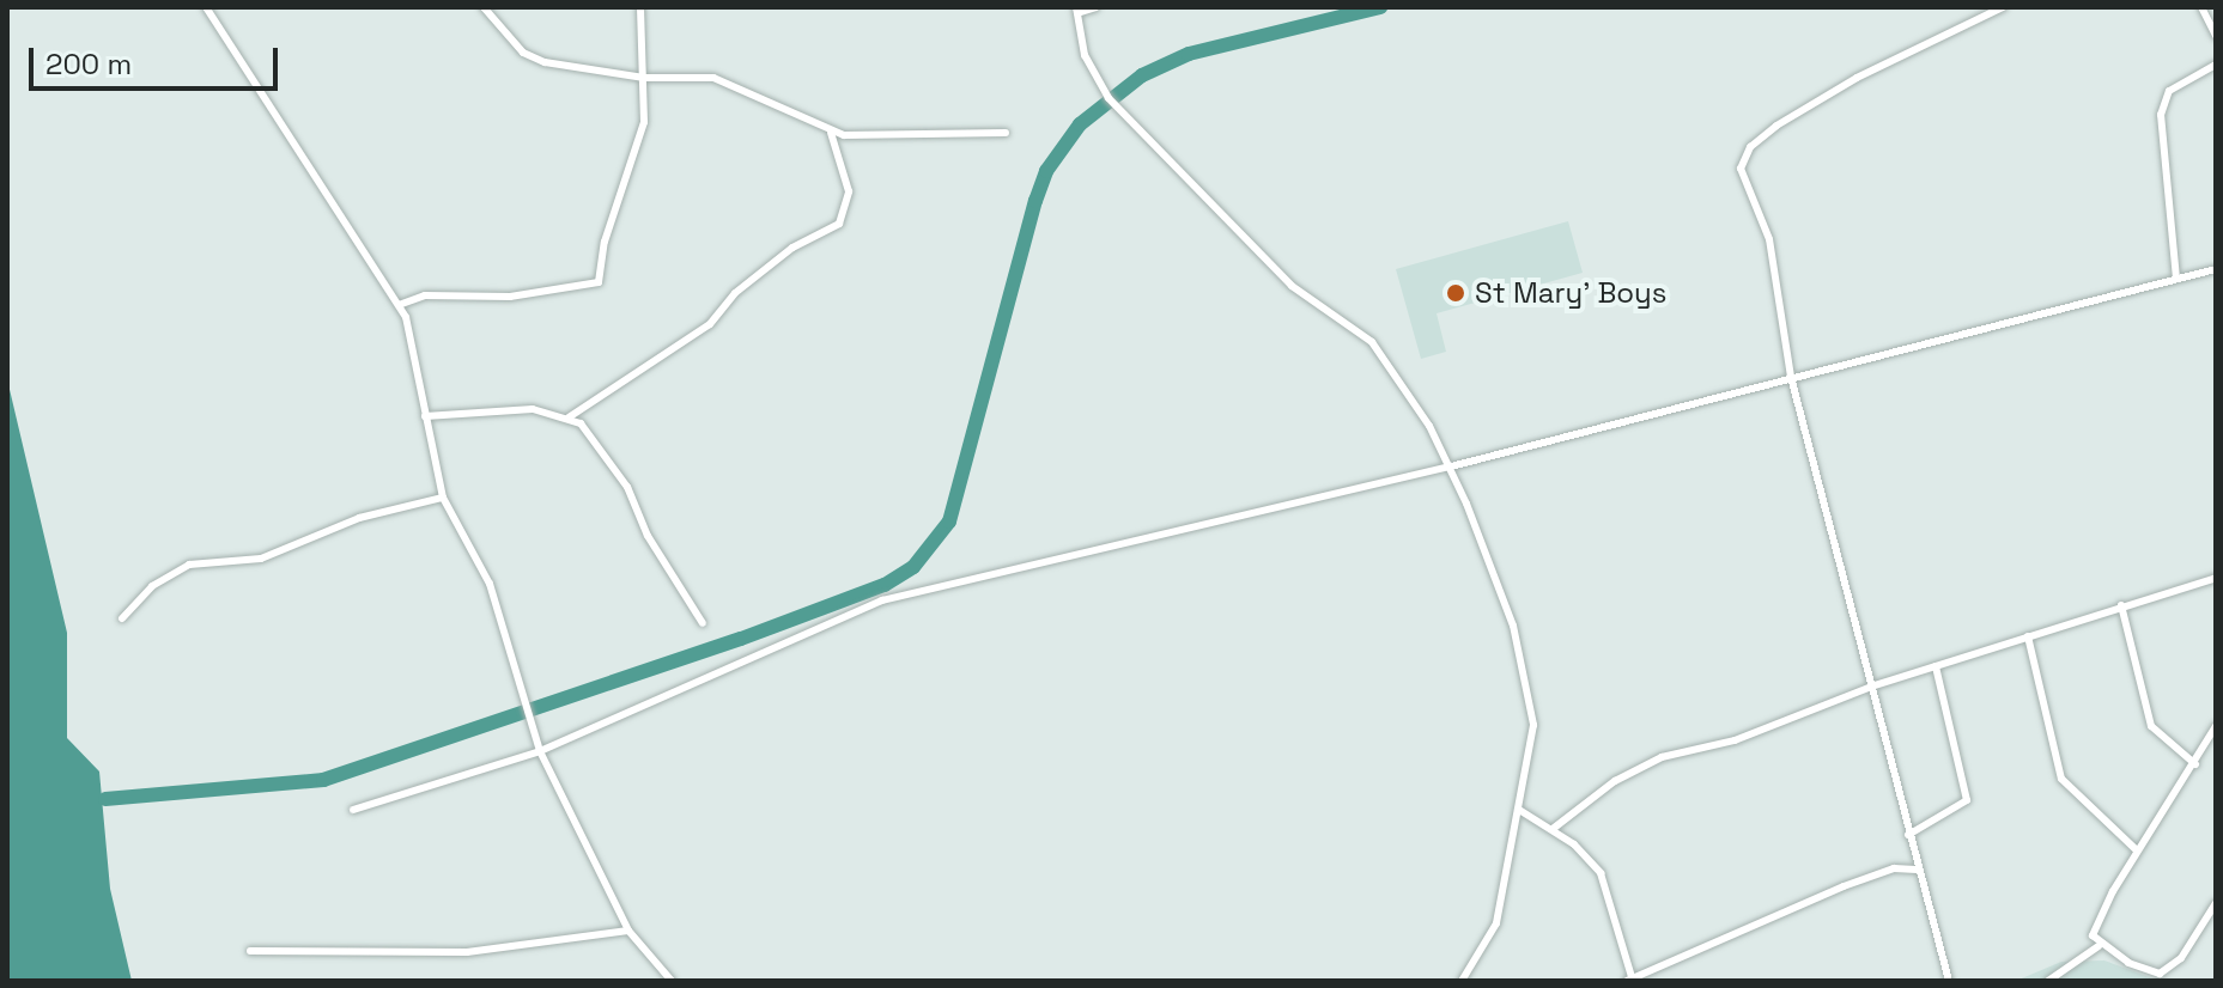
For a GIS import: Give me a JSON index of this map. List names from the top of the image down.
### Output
{
  "places": ["St Mary' Boys"],
  "scale_bar": "200 m"
}
